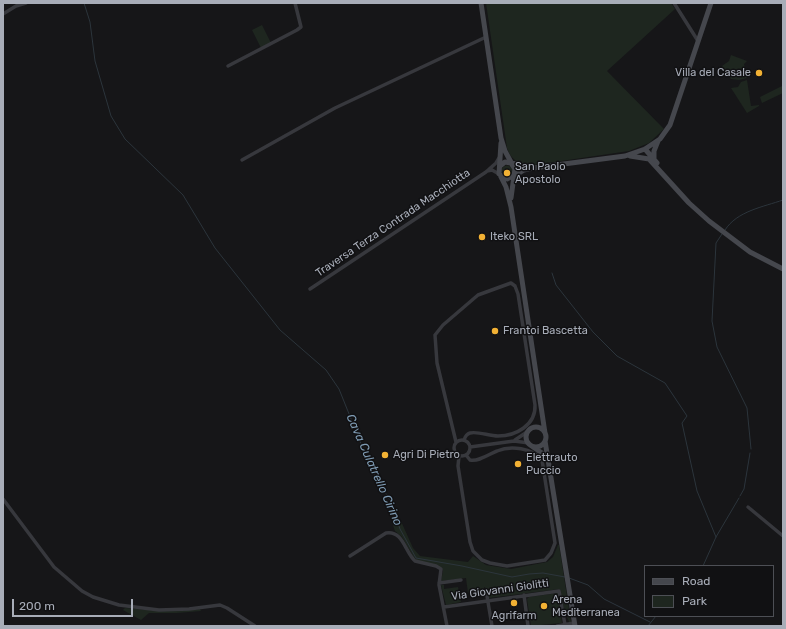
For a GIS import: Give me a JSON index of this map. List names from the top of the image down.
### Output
{
  "streets": {
    "street": ["Traversa Terza Contrada Macchiotta", "Via Giovanni Giolitti"]
  },
  "water": ["Cava Culatrello Cirino"],
  "places": [
    "Villa del Casale",
    "San Paolo Apostolo",
    "Iteko SRL",
    "Frantoi Bascetta",
    "Agri Di Pietro",
    "Elettrauto Puccio",
    "Agrifarm",
    "Arena Mediterranea"
  ],
  "legend": ["Road", "Park"],
  "scale_bar": "200 m"
}
